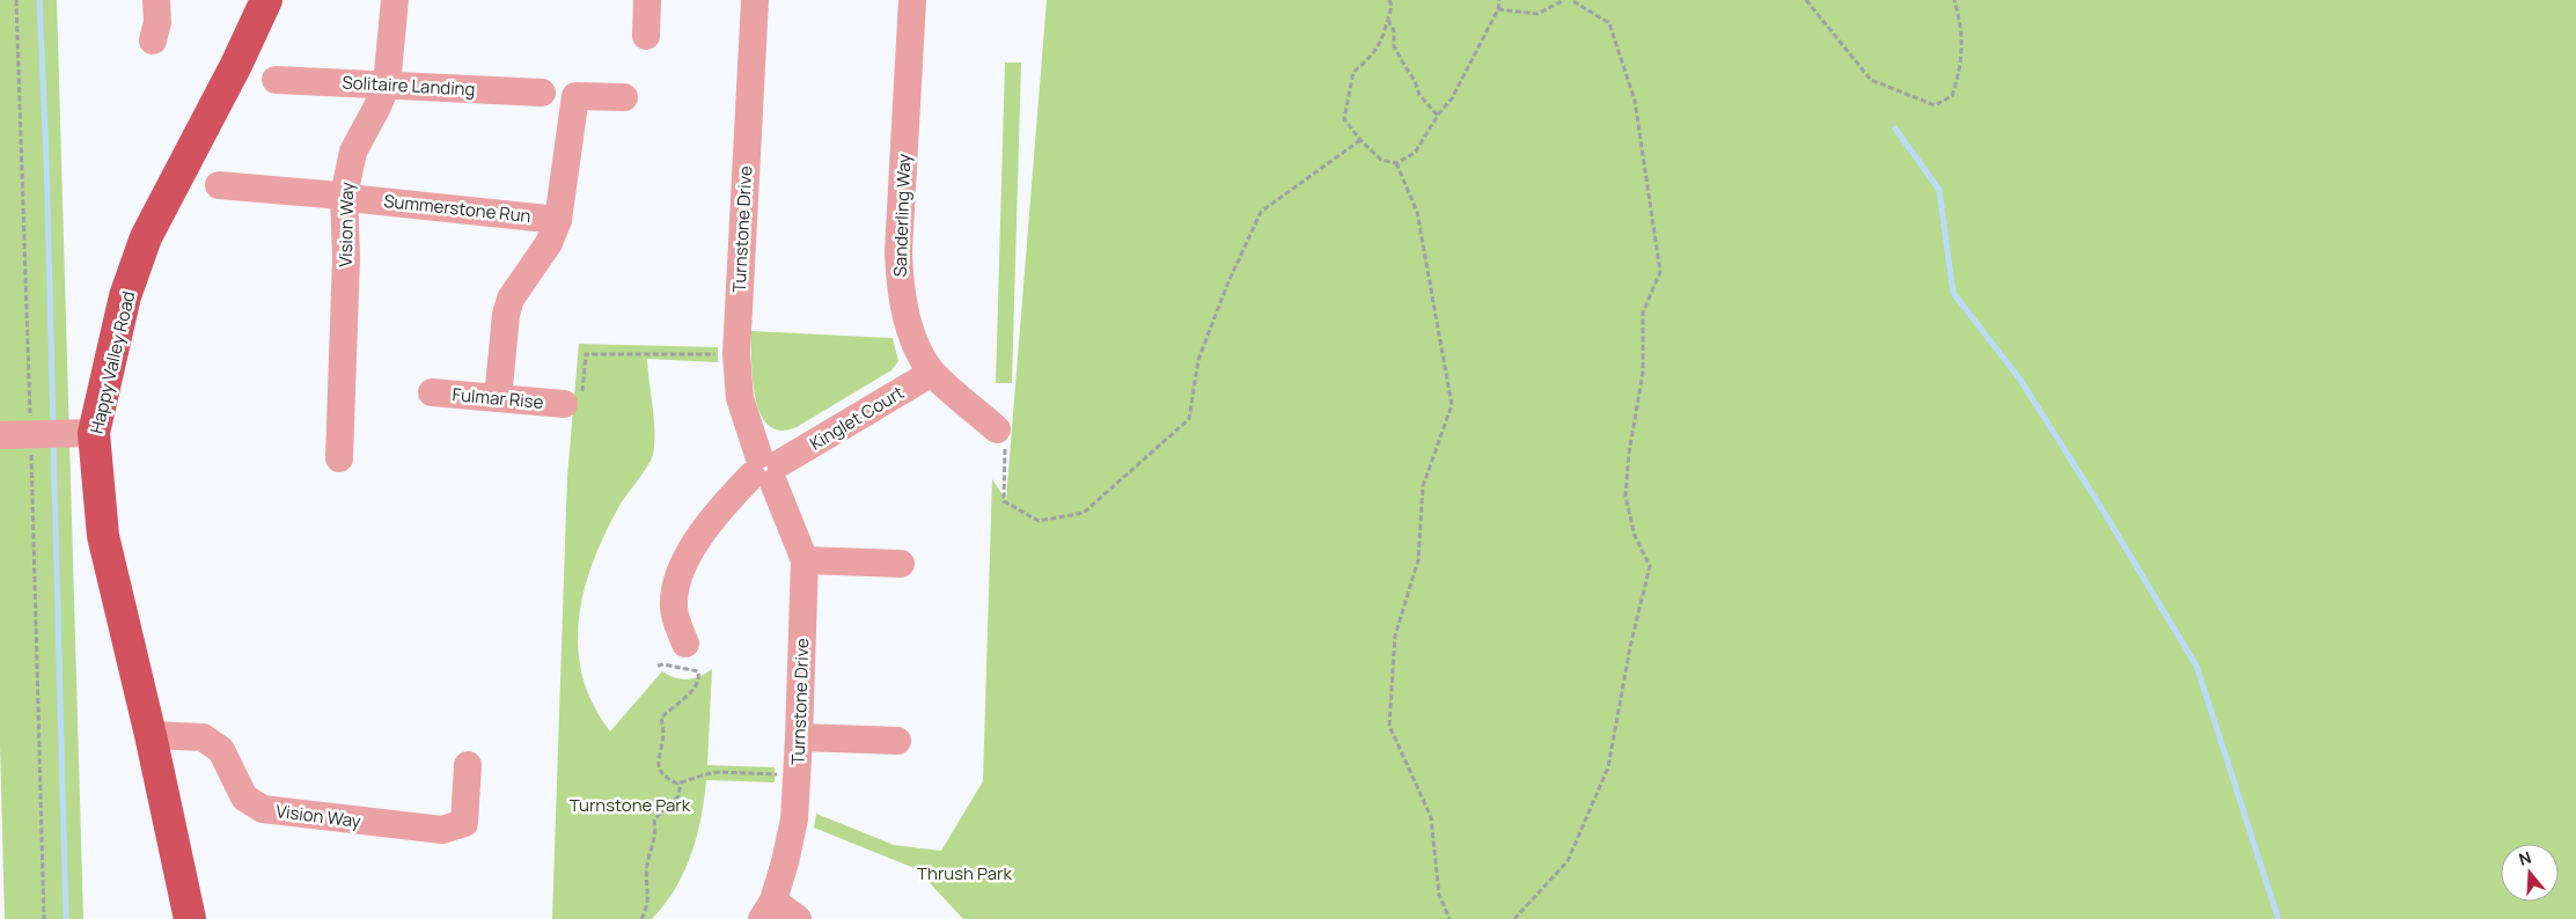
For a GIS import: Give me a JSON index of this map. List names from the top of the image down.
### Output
{
  "streets": {
    "main road": ["Happy Valley Road"],
    "street": [
      "Solitaire Landing",
      "Summerstone Run",
      "Sanderling Way",
      "Vision Way",
      "Turnstone Drive",
      "Fulmar Rise",
      "Kinglet Court"
    ]
  },
  "crossings": [
    ["Solitaire Landing", "Vision Way"],
    ["Summerstone Run", "Vision Way"],
    ["Sanderling Way", "Kinglet Court"],
    ["Vision Way", "Happy Valley Road"],
    ["Turnstone Drive", "Kinglet Court"]
  ],
  "parks": ["Turnstone Park", "Thrush Park"],
  "north": "top"
}
